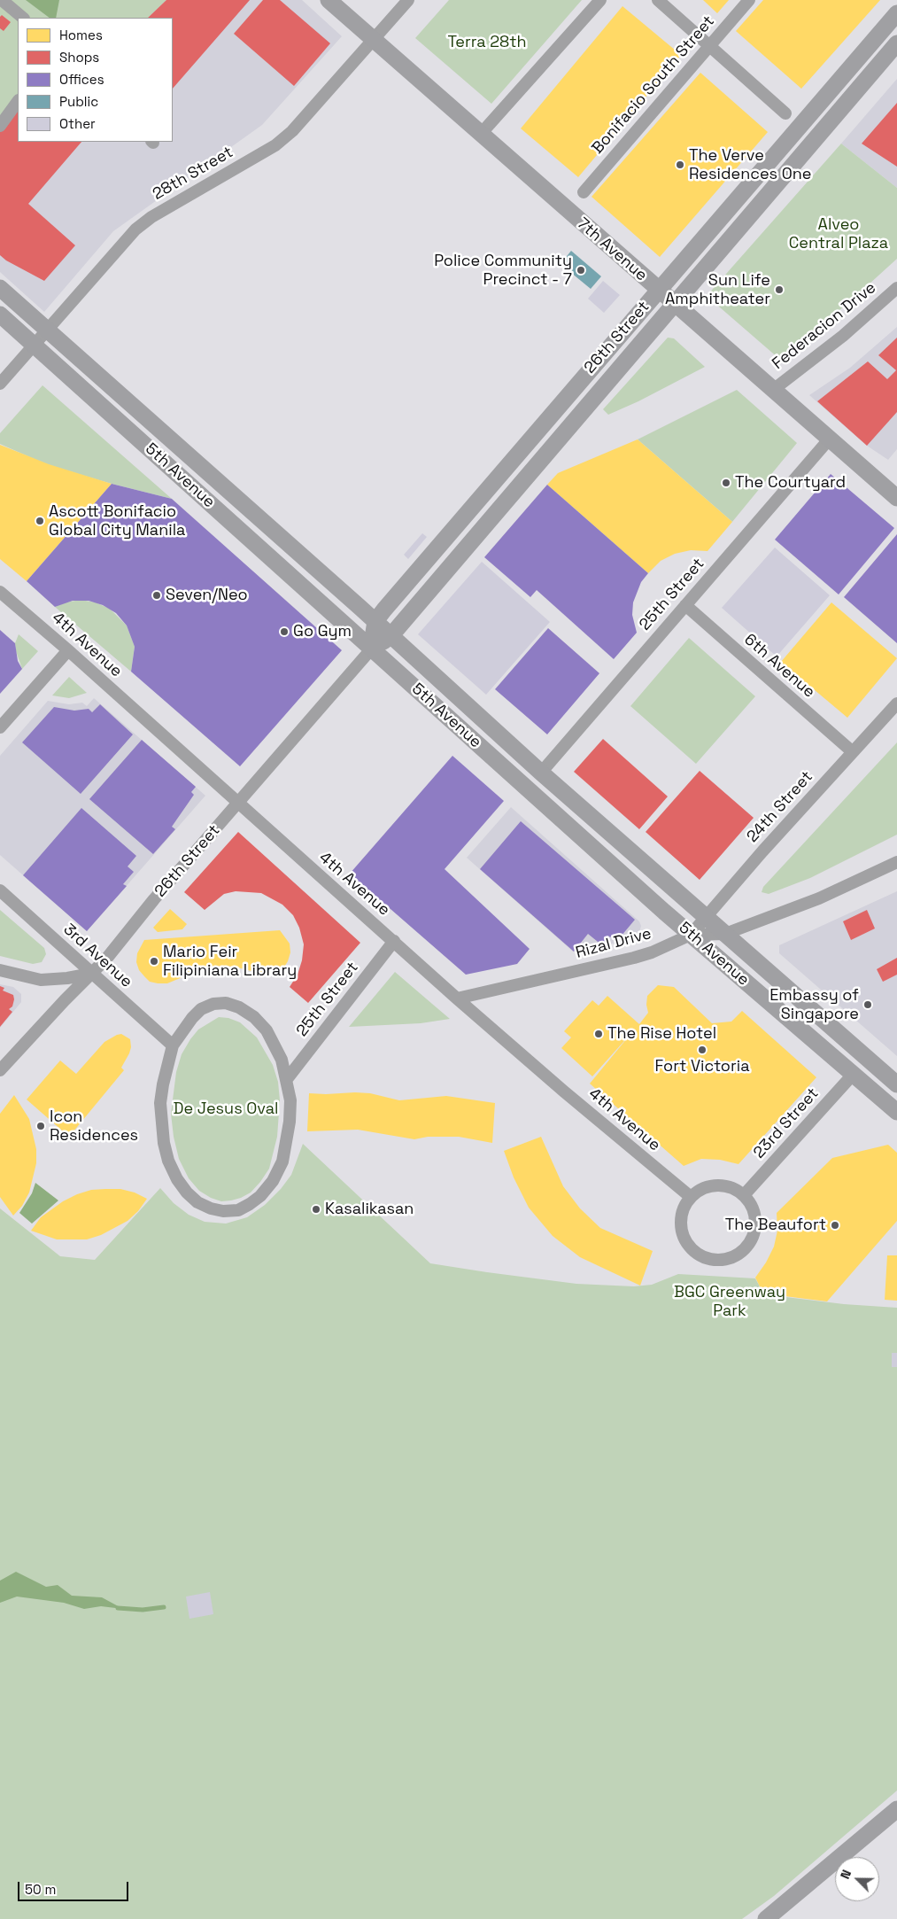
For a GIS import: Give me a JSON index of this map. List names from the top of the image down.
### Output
{
  "streets": {
    "main road": ["7th Avenue", "26th Street", "5th Avenue"],
    "street": [
      "Bonifacio South Street",
      "28th Street",
      "Federacion Drive",
      "25th Street",
      "4th Avenue",
      "6th Avenue",
      "24th Street",
      "Rizal Drive",
      "3rd Avenue",
      "23rd Street"
    ]
  },
  "crossings": [
    ["28th Street", "7th Avenue"],
    ["28th Street", "5th Avenue"],
    ["7th Avenue", "Federacion Drive"],
    ["7th Avenue", "26th Street"],
    ["7th Avenue", "25th Street"],
    ["26th Street", "5th Avenue"],
    ["26th Street", "4th Avenue"],
    ["26th Street", "3rd Avenue"],
    ["5th Avenue", "25th Street"],
    ["5th Avenue", "24th Street"],
    ["5th Avenue", "Rizal Drive"],
    ["5th Avenue", "23rd Street"],
    ["25th Street", "4th Avenue"],
    ["25th Street", "6th Avenue"],
    ["4th Avenue", "Rizal Drive"],
    ["4th Avenue", "23rd Street"],
    ["6th Avenue", "24th Street"],
    ["24th Street", "Rizal Drive"]
  ],
  "parks": [
    "Terra 28th",
    "Alveo Central Plaza",
    "De Jesus Oval",
    "BGC Greenway Park"
  ],
  "places": [
    "The Verve Residences One",
    "Police Community Precinct - 7",
    "Sun Life Amphitheater",
    "The Courtyard",
    "Ascott Bonifacio Global City Manila",
    "Seven/Neo",
    "Go Gym",
    "Mario Feir Filipiniana Library",
    "Embassy of Singapore",
    "The Rise Hotel",
    "Fort Victoria",
    "Icon Residences",
    "Kasalikasan",
    "The Beaufort"
  ],
  "legend": [
    "Homes",
    "Shops",
    "Offices",
    "Public",
    "Other"
  ],
  "scale_bar": "50 m",
  "north": "top left"
}
